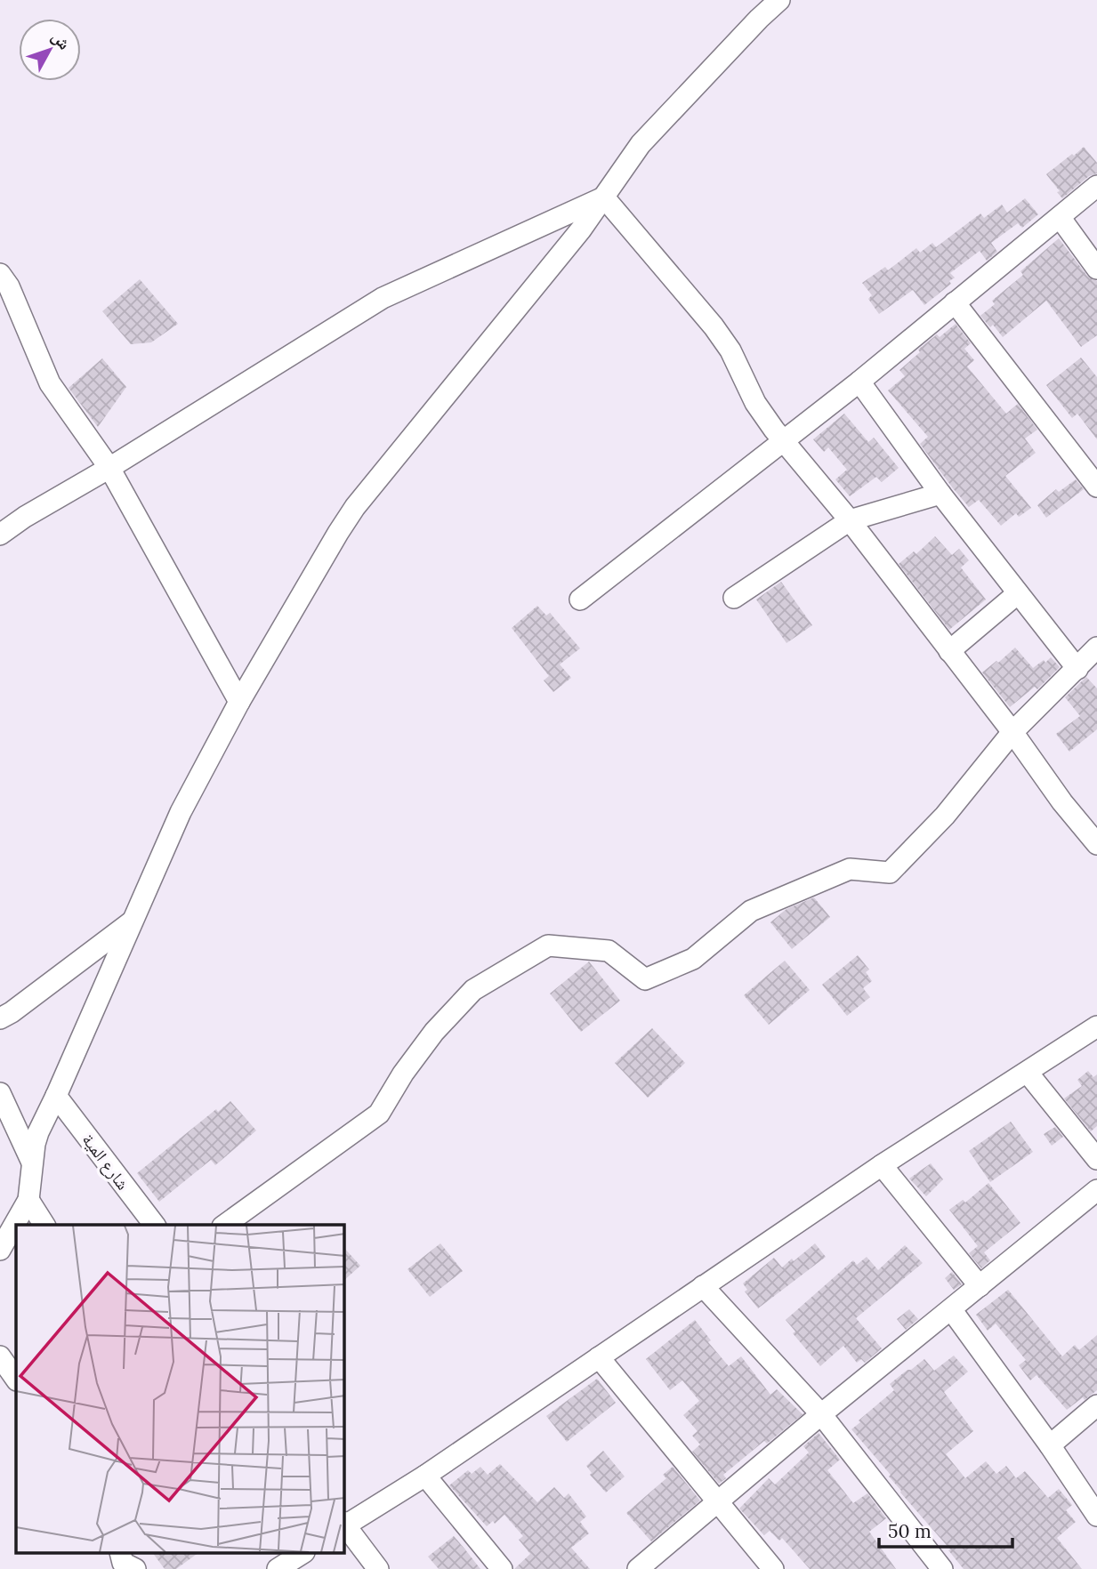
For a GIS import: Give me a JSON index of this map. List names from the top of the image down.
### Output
{
  "streets": {
    "street": ["شارع المية"]
  },
  "scale_bar": "50 m",
  "north": "top right"
}
